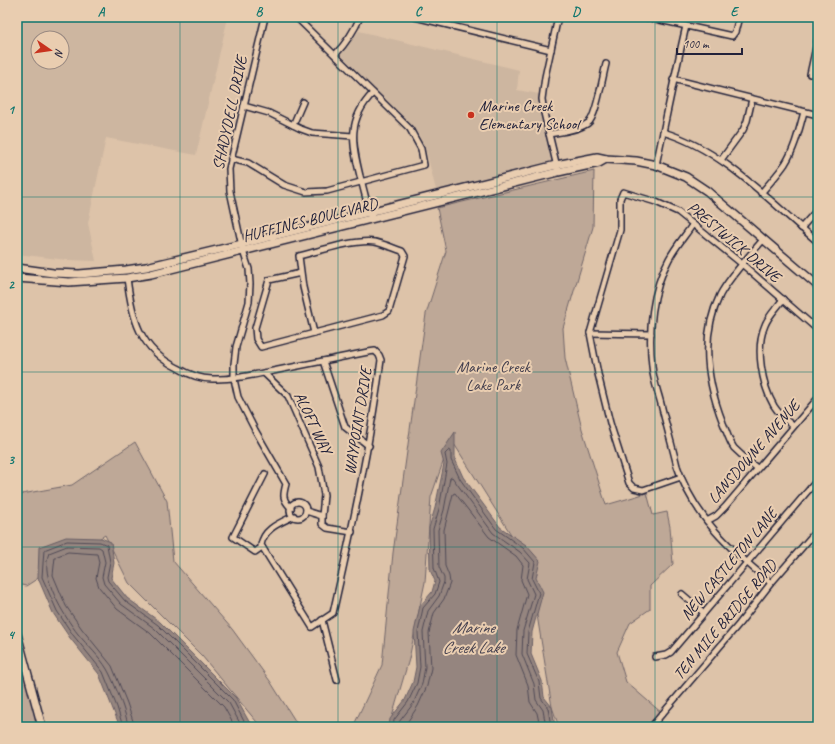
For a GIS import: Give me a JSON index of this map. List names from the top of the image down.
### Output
{
  "streets": {
    "main road": ["HUFFINES BOULEVARD"],
    "street": [
      "SHADYDELL DRIVE",
      "PRESTWICK DRIVE",
      "WAYPOINT DRIVE",
      "ALOFT WAY",
      "LANSDOWNE AVENUE",
      "NEW CASTLETON LANE",
      "TEN MILE BRIDGE ROAD"
    ]
  },
  "crossings": [
    ["SHADYDELL DRIVE", "HUFFINES BOULEVARD"],
    ["SHADYDELL DRIVE", "WAYPOINT DRIVE"],
    ["HUFFINES BOULEVARD", "WAYPOINT DRIVE"],
    ["WAYPOINT DRIVE", "ALOFT WAY"]
  ],
  "water": ["Marine Creek Lake"],
  "parks": ["Marine Creek Lake Park"],
  "places": ["Marine Creek Elementary School"],
  "scale_bar": "100 m",
  "north": "right",
  "grid": {
    "columns": [
      "A",
      "B",
      "C",
      "D",
      "E"
    ],
    "rows": [
      "1",
      "2",
      "3",
      "4"
    ]
  }
}
